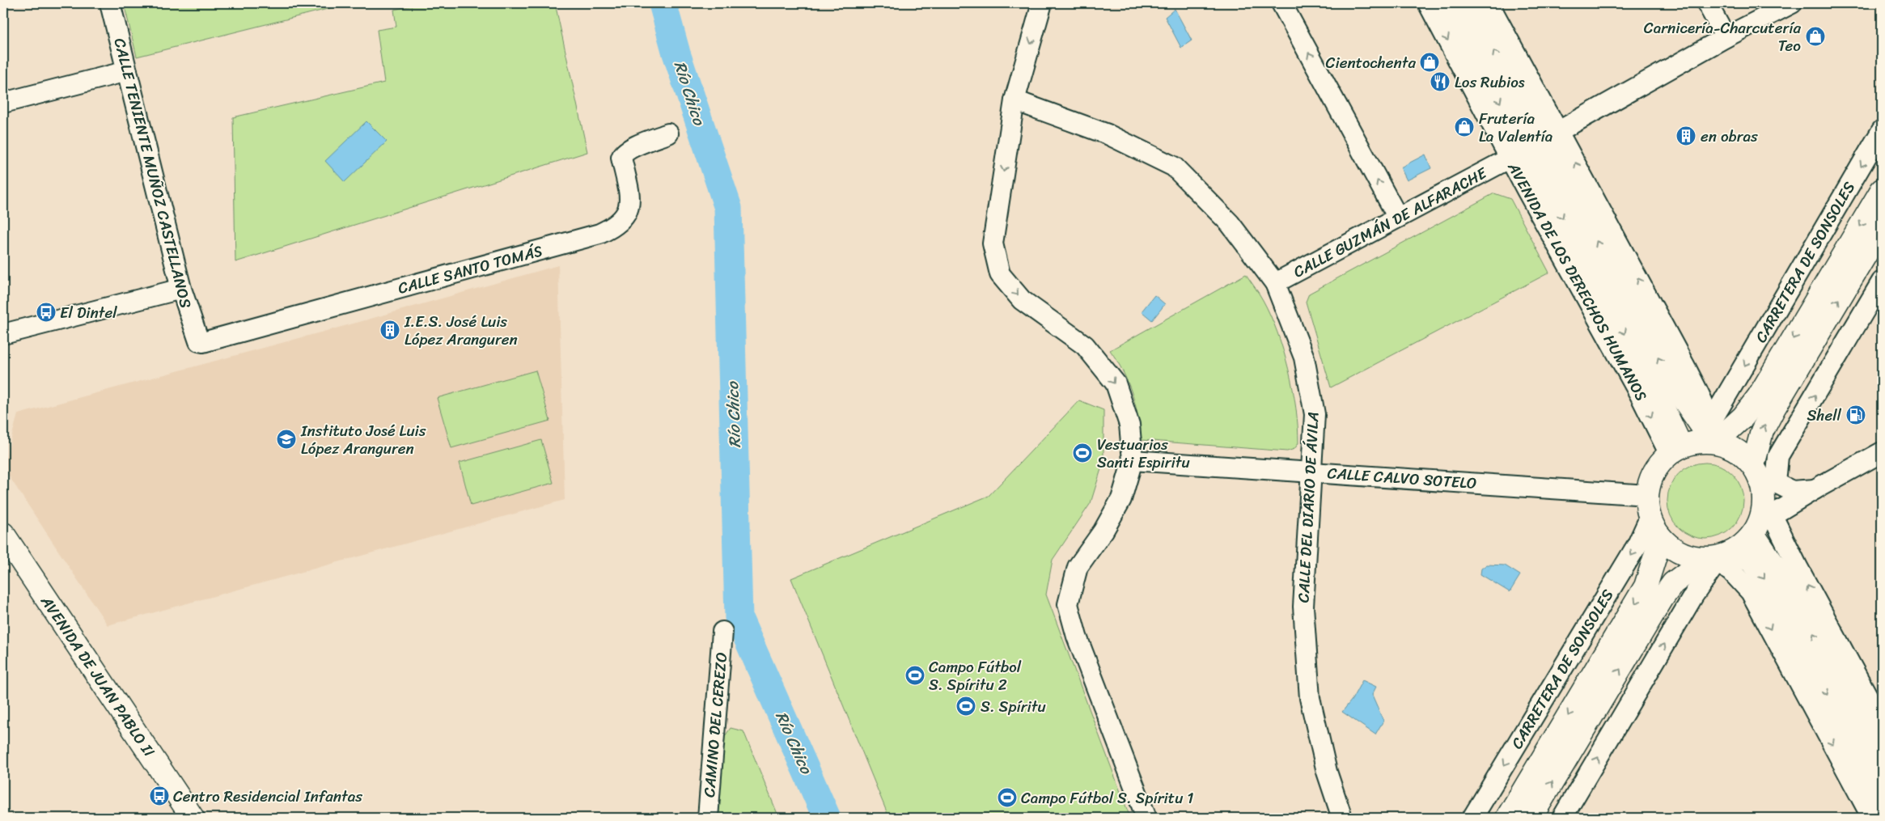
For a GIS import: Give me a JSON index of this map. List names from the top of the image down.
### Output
{
  "streets": {
    "main road": ["CARRETERA DE SONSOLES", "AVENIDA DE LOS DERECHOS HUMANOS", "AVENIDA DE JUAN PABLO II"],
    "street": [
      "CALLE TENIENTE MUÑOZ CASTELLANOS",
      "CALLE GUZMÁN DE ALFARACHE",
      "CALLE SANTO TOMÁS",
      "CALLE CALVO SOTELO",
      "CALLE DEL DIARIO DE ÁVILA",
      "CAMINO DEL CEREZO"
    ]
  },
  "crossings": [
    ["CALLE TENIENTE MUÑOZ CASTELLANOS", "CALLE SANTO TOMÁS"],
    ["CALLE GUZMÁN DE ALFARACHE", "AVENIDA DE LOS DERECHOS HUMANOS"],
    ["CALLE GUZMÁN DE ALFARACHE", "CALLE DEL DIARIO DE ÁVILA"],
    ["CARRETERA DE SONSOLES", "AVENIDA DE LOS DERECHOS HUMANOS"],
    ["CARRETERA DE SONSOLES", "CALLE CALVO SOTELO"],
    ["AVENIDA DE LOS DERECHOS HUMANOS", "CALLE CALVO SOTELO"],
    ["CALLE CALVO SOTELO", "CALLE DEL DIARIO DE ÁVILA"]
  ],
  "water": ["Río Chico"],
  "places": {
    "shop": ["Carnicería-Charcutería Teo", "Cientochenta", "Frutería La Valentía"],
    "restaurant": ["Los Rubios"],
    "building": ["en obras", "I.E.S. José Luis López Aranguren"],
    "bus stop": ["El Dintel", "Centro Residencial Infantas"],
    "fuel station": ["Shell"],
    "school or university": ["Instituto José Luis López Aranguren"],
    "sports": [
      "Vestuarios Santi Espiritu",
      "Campo Fútbol S. Spíritu 2",
      "S. Spíritu",
      "Campo Fútbol S. Spíritu 1"
    ]
  }
}
